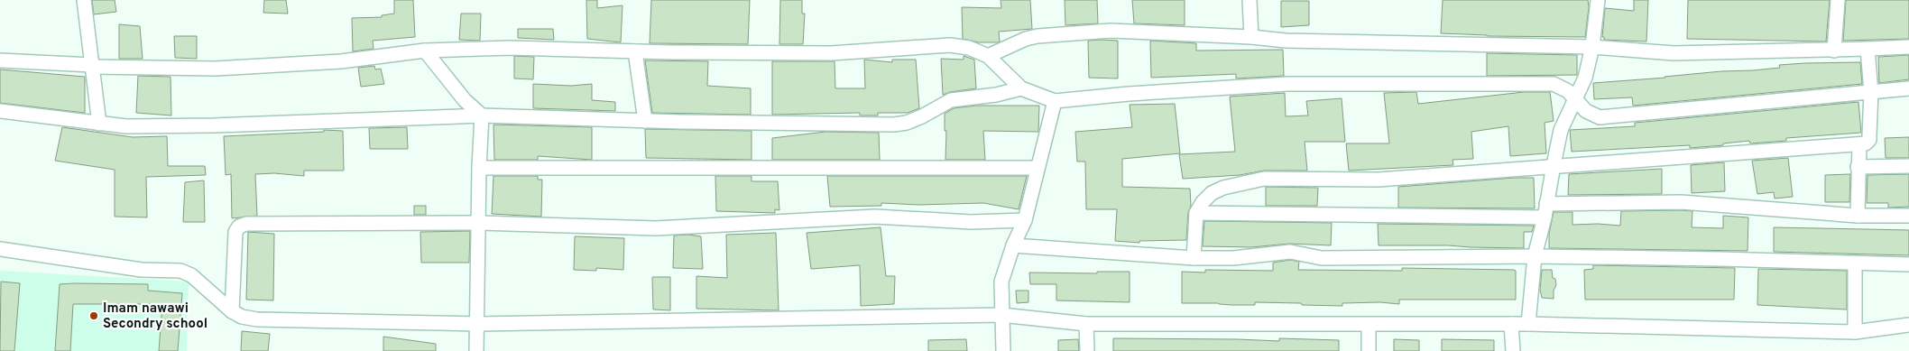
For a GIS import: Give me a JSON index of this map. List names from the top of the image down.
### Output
{
  "places": ["Imam nawawi Secondry school"]
}
